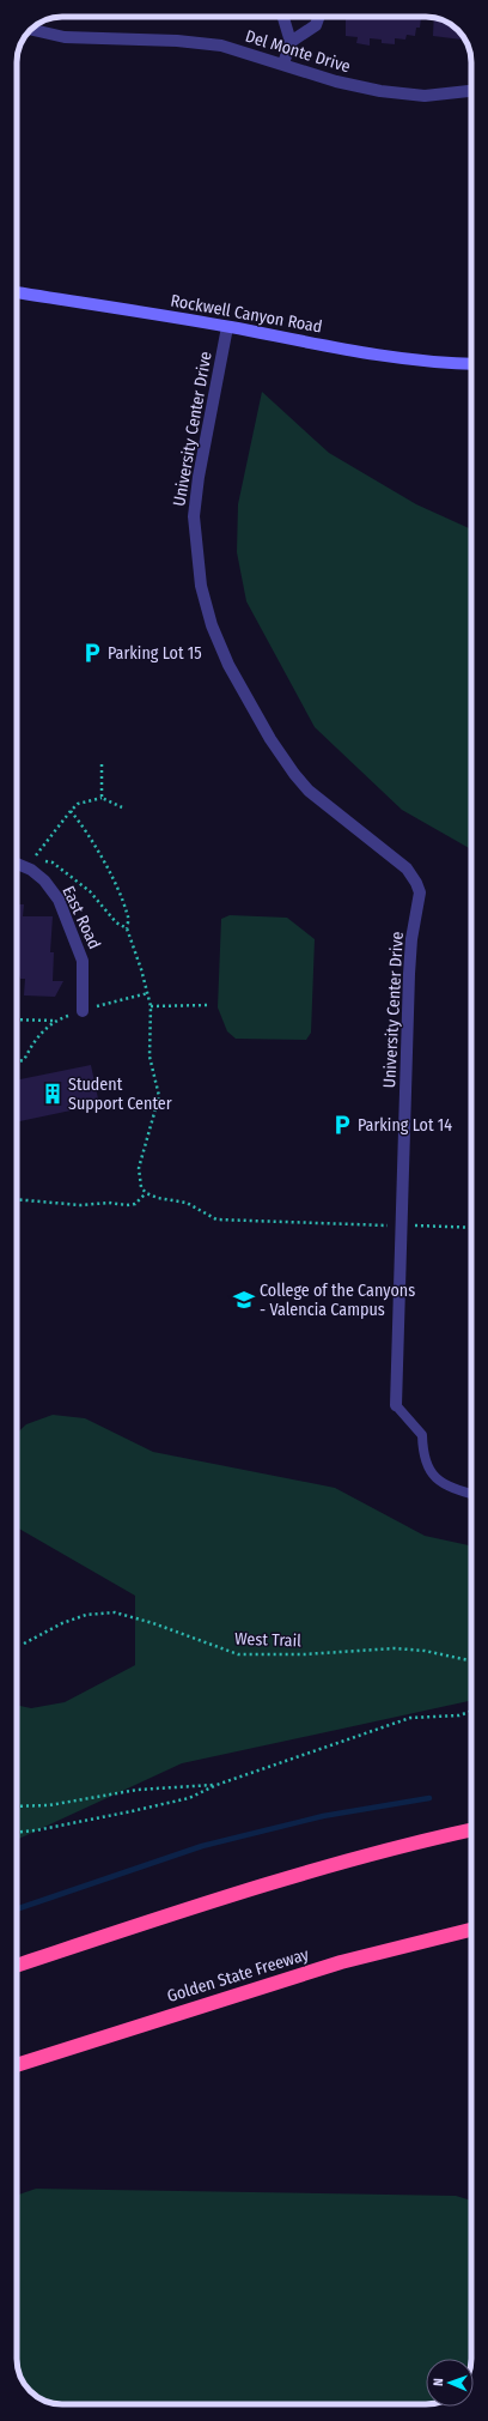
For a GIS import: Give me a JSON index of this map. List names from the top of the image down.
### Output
{
  "streets": {
    "highway": ["Golden State Freeway"],
    "street": [
      "Del Monte Drive",
      "Rockwell Canyon Road",
      "University Center Drive",
      "East Road"
    ],
    "path": ["West Trail"]
  },
  "crossings": [
    ["Rockwell Canyon Road", "University Center Drive"]
  ],
  "places": {
    "parking": ["Parking Lot 15", "Parking Lot 14"],
    "building": ["Student Support Center"],
    "school or university": ["College of the Canyons - Valencia Campus"]
  },
  "north": "left"
}
